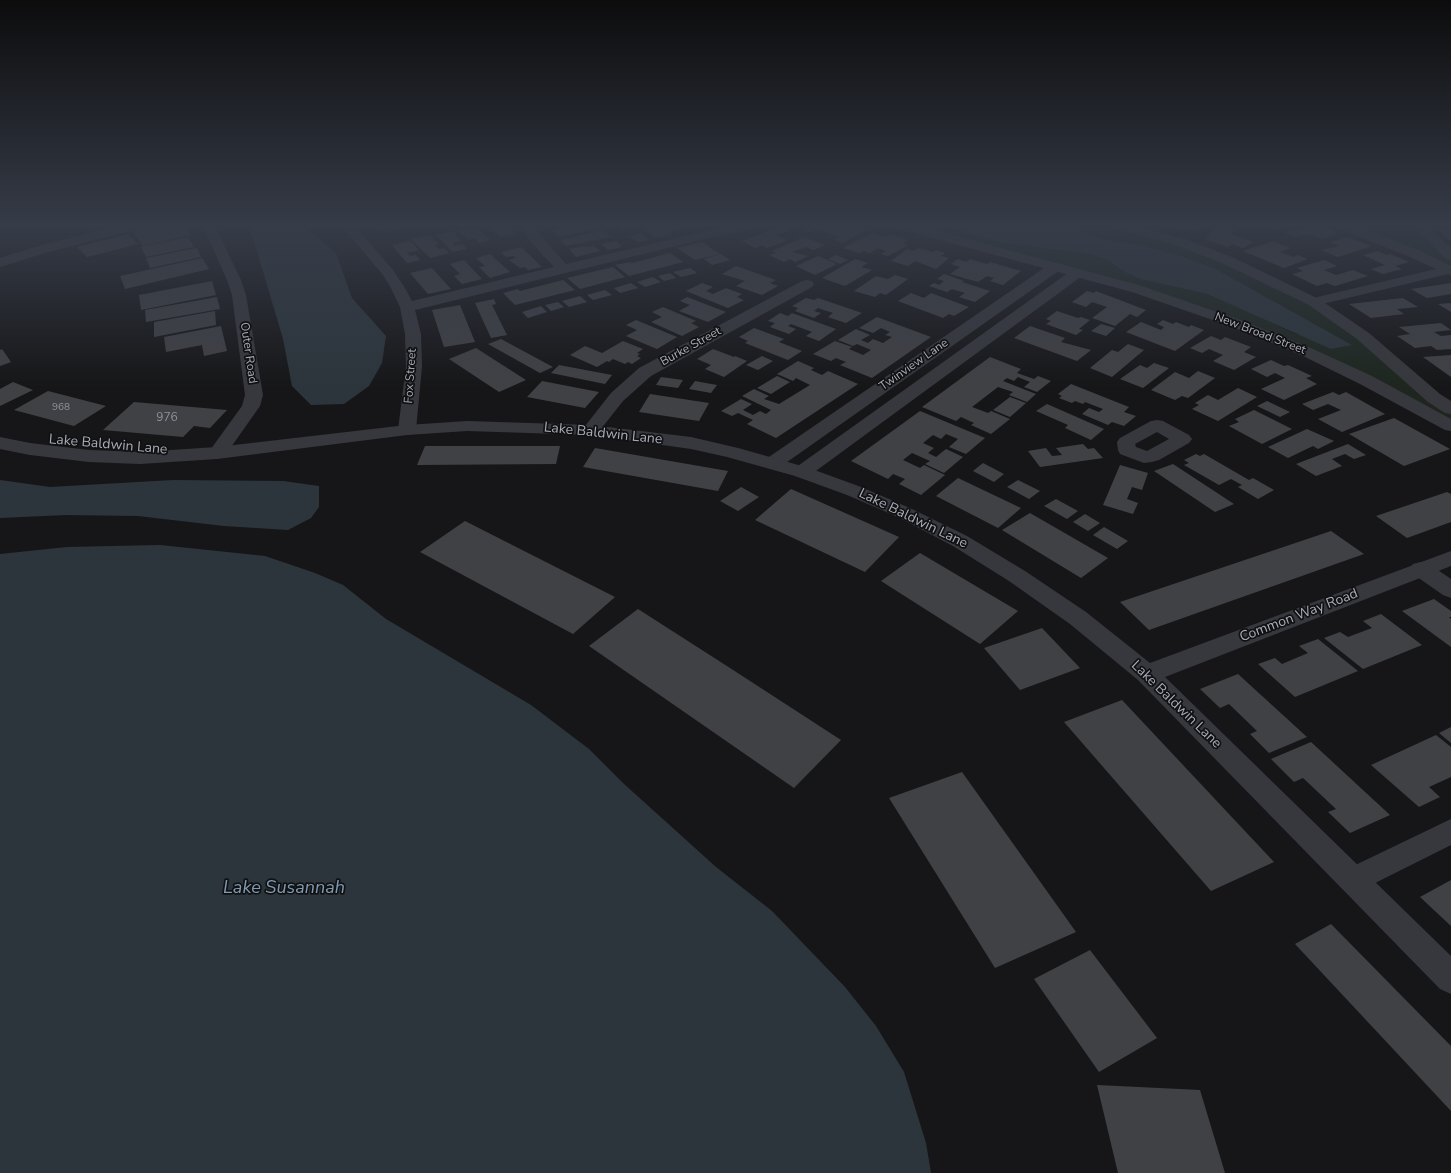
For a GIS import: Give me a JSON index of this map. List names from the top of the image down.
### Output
{
  "streets": {
    "street": [
      "New Broad Street",
      "Burke Street",
      "Outer Road",
      "Twinview Lane",
      "Fox Street",
      "Lake Baldwin Lane",
      "Common Way Road"
    ]
  },
  "crossings": [
    ["Burke Street", "Lake Baldwin Lane"],
    ["Outer Road", "Lake Baldwin Lane"],
    ["Twinview Lane", "Lake Baldwin Lane"],
    ["Fox Street", "Lake Baldwin Lane"],
    ["Lake Baldwin Lane", "Common Way Road"]
  ],
  "water": ["Lake Susannah"],
  "house_numbers": ["968", "976"]
}
